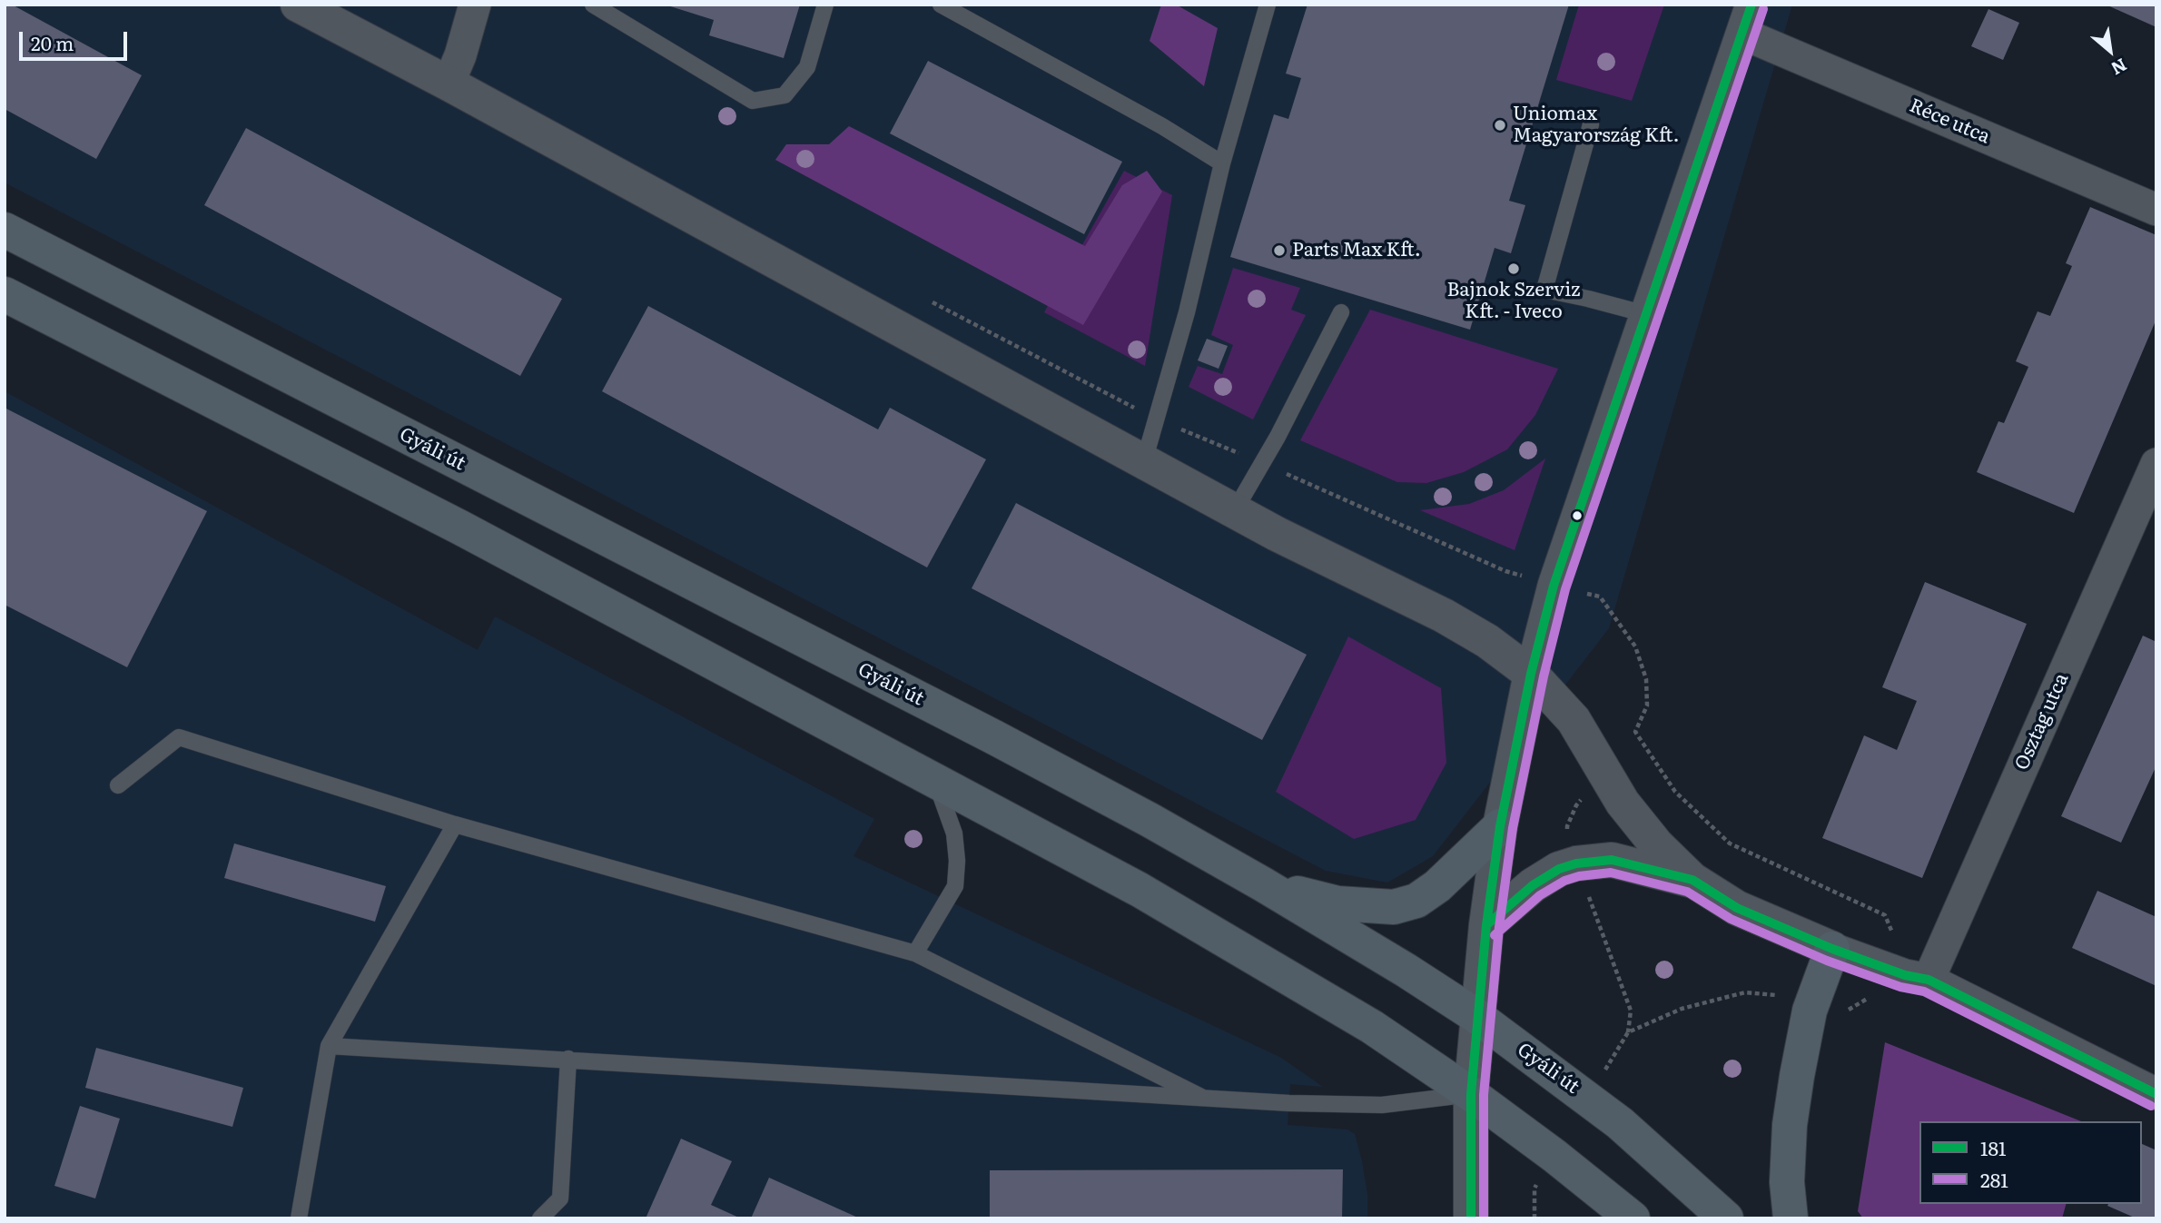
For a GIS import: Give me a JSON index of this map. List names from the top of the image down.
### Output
{
  "streets": {
    "main road": ["Gyáli út"],
    "street": ["Réce utca", "Osztag utca"]
  },
  "places": ["Uniomax Magyarország Kft.", "Parts Max Kft.", "Bajnok Szerviz Kft. - Iveco"],
  "lines": ["transit line 181", "transit line 281"],
  "legend": ["181", "281"],
  "scale_bar": "20 m",
  "north": "bottom right"
}
